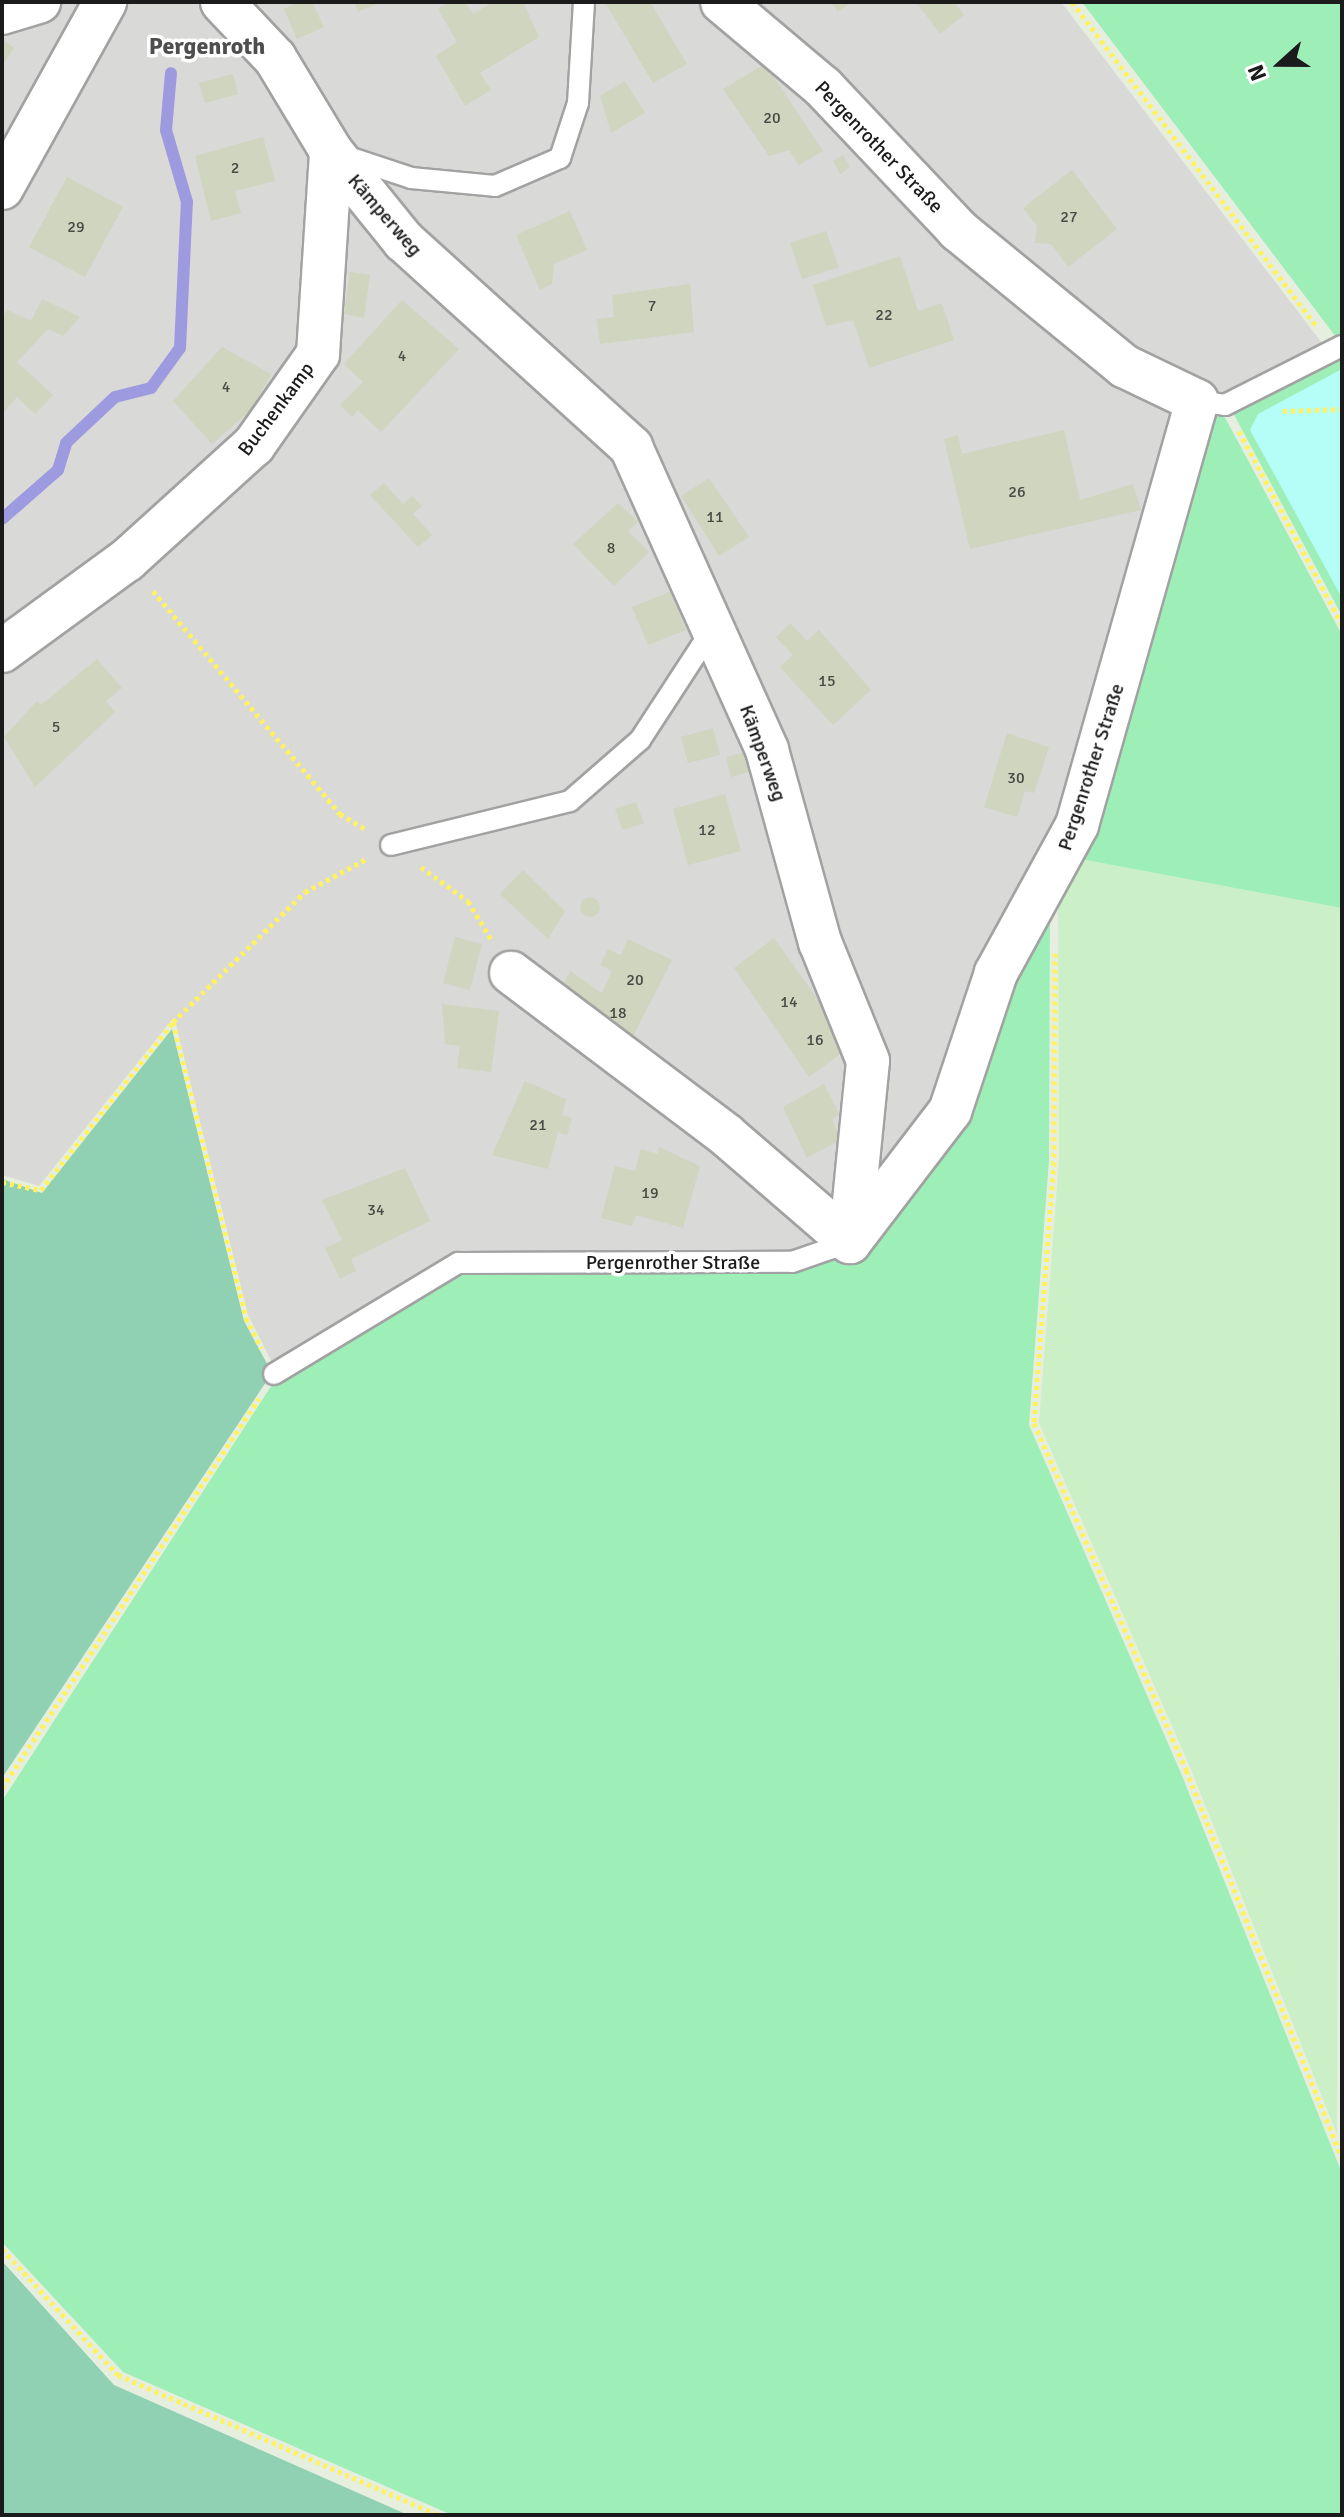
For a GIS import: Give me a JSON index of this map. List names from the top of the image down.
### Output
{
  "streets": {
    "street": ["Pergenrother Straße", "Kämperweg", "Buchenkamp"]
  },
  "crossings": [
    ["Pergenrother Straße", "Kämperweg"],
    ["Kämperweg", "Buchenkamp"]
  ],
  "districts": ["Pergenroth"],
  "house_numbers": [
    "20",
    "2",
    "27",
    "29",
    "7",
    "22",
    "4",
    "4",
    "26",
    "11",
    "8",
    "15",
    "5",
    "30",
    "12",
    "20",
    "14",
    "18",
    "16",
    "21",
    "19",
    "34"
  ],
  "north": "left"
}
